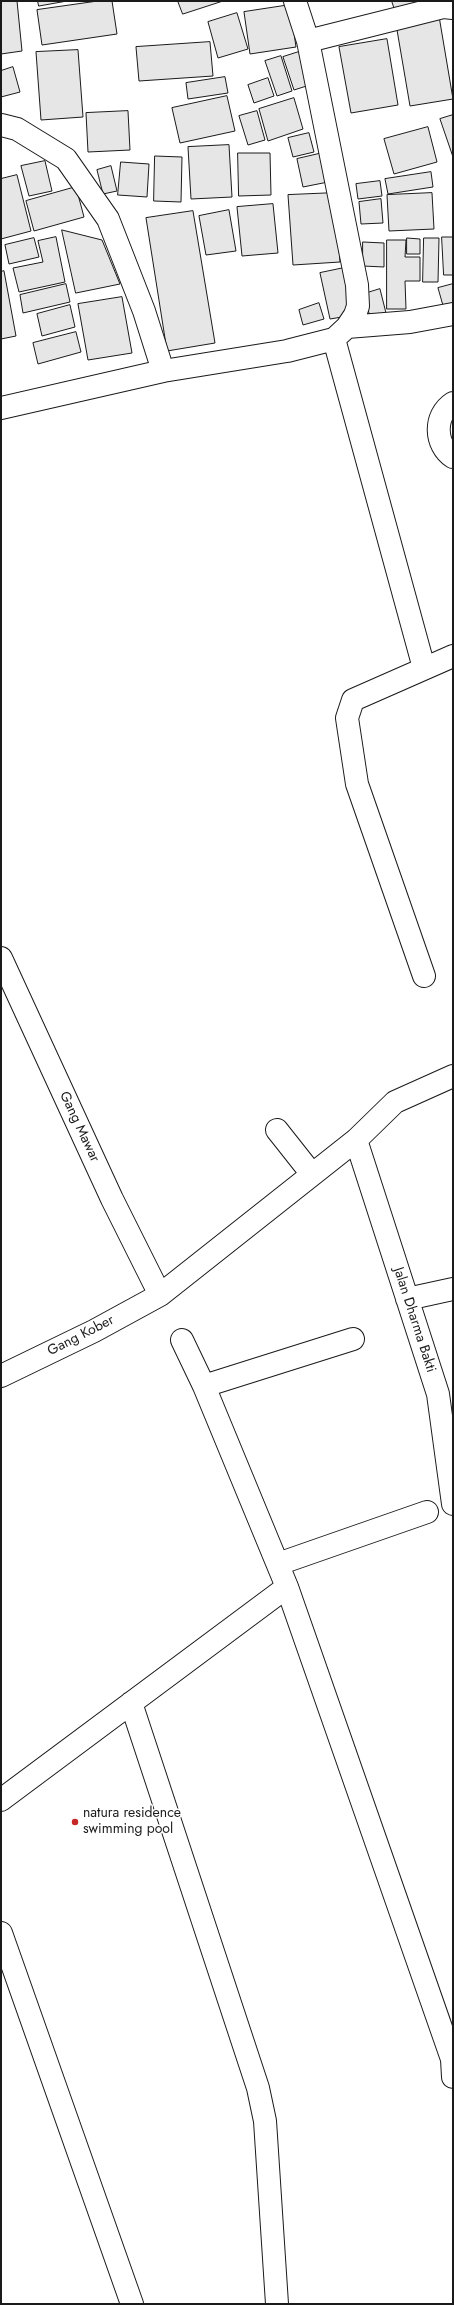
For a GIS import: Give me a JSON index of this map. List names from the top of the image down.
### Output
{
  "streets": {
    "street": ["Gang Mawar", "Jalan Dharma Bakti", "Gang Kober"]
  },
  "crossings": [
    ["Gang Mawar", "Gang Kober"],
    ["Jalan Dharma Bakti", "Gang Kober"]
  ],
  "places": ["natura residence swimming pool"]
}
